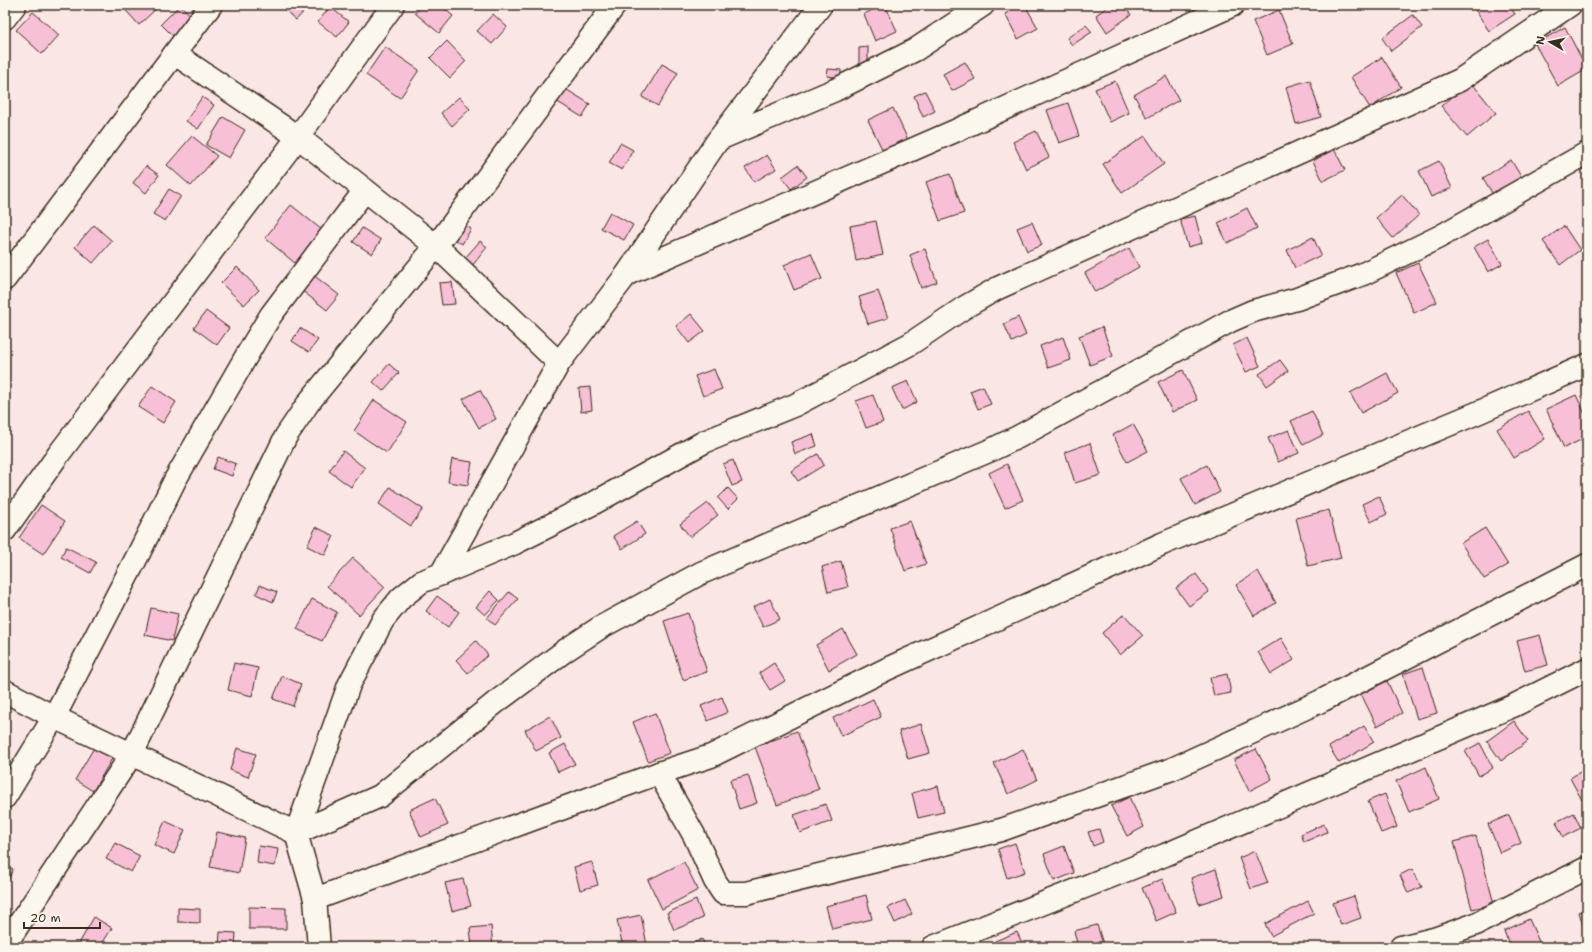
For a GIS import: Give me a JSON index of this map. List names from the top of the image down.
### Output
{
  "scale_bar": "20 m",
  "north": "left"
}
